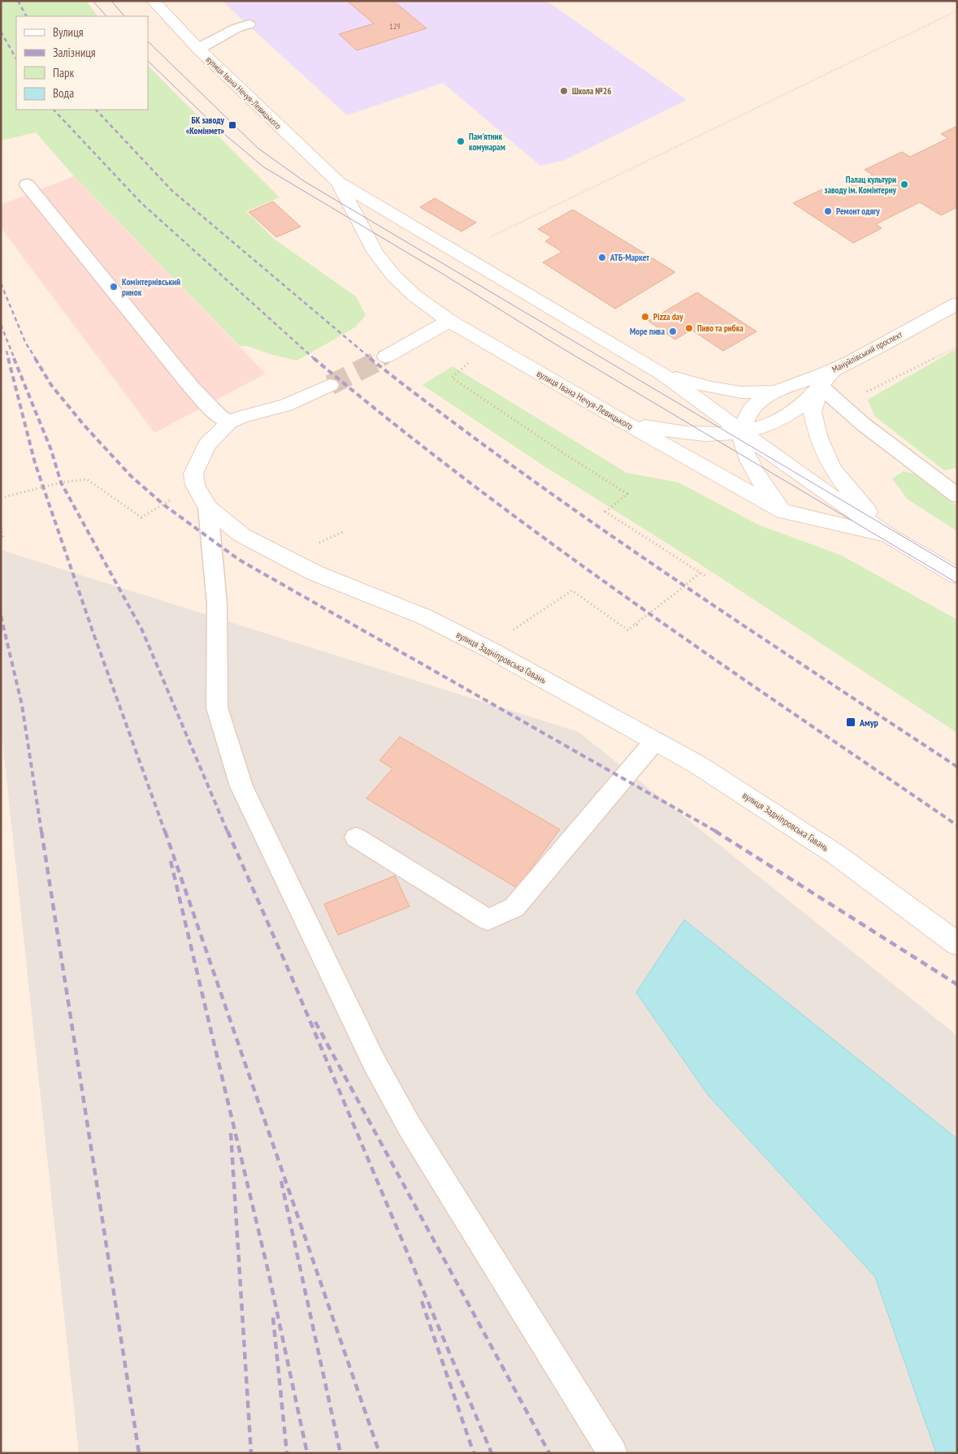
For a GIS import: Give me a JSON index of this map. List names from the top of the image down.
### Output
{
  "streets": {
    "main road": ["вулиця Івана Нечуя-Левицького", "Мануйлівський проспект", "вулиця Задніпровська Гавань"]
  },
  "places": {
    "other": [
      "Школа №26",
      "Пам'ятник комунарам",
      "Палац культури заводу ім. Комінтерну",
      "Ремонт одягу",
      "АТБ-Маркет",
      "Комінтернівський ринок",
      "Pizza day",
      "Пиво та рибка",
      "Море пива"
    ],
    "transit": ["БК заводу «Комінмет»", "Амур"]
  },
  "house_numbers": ["129"],
  "legend": [
    "Вулиця",
    "Залізниця",
    "Парк",
    "Вода"
  ]
}
